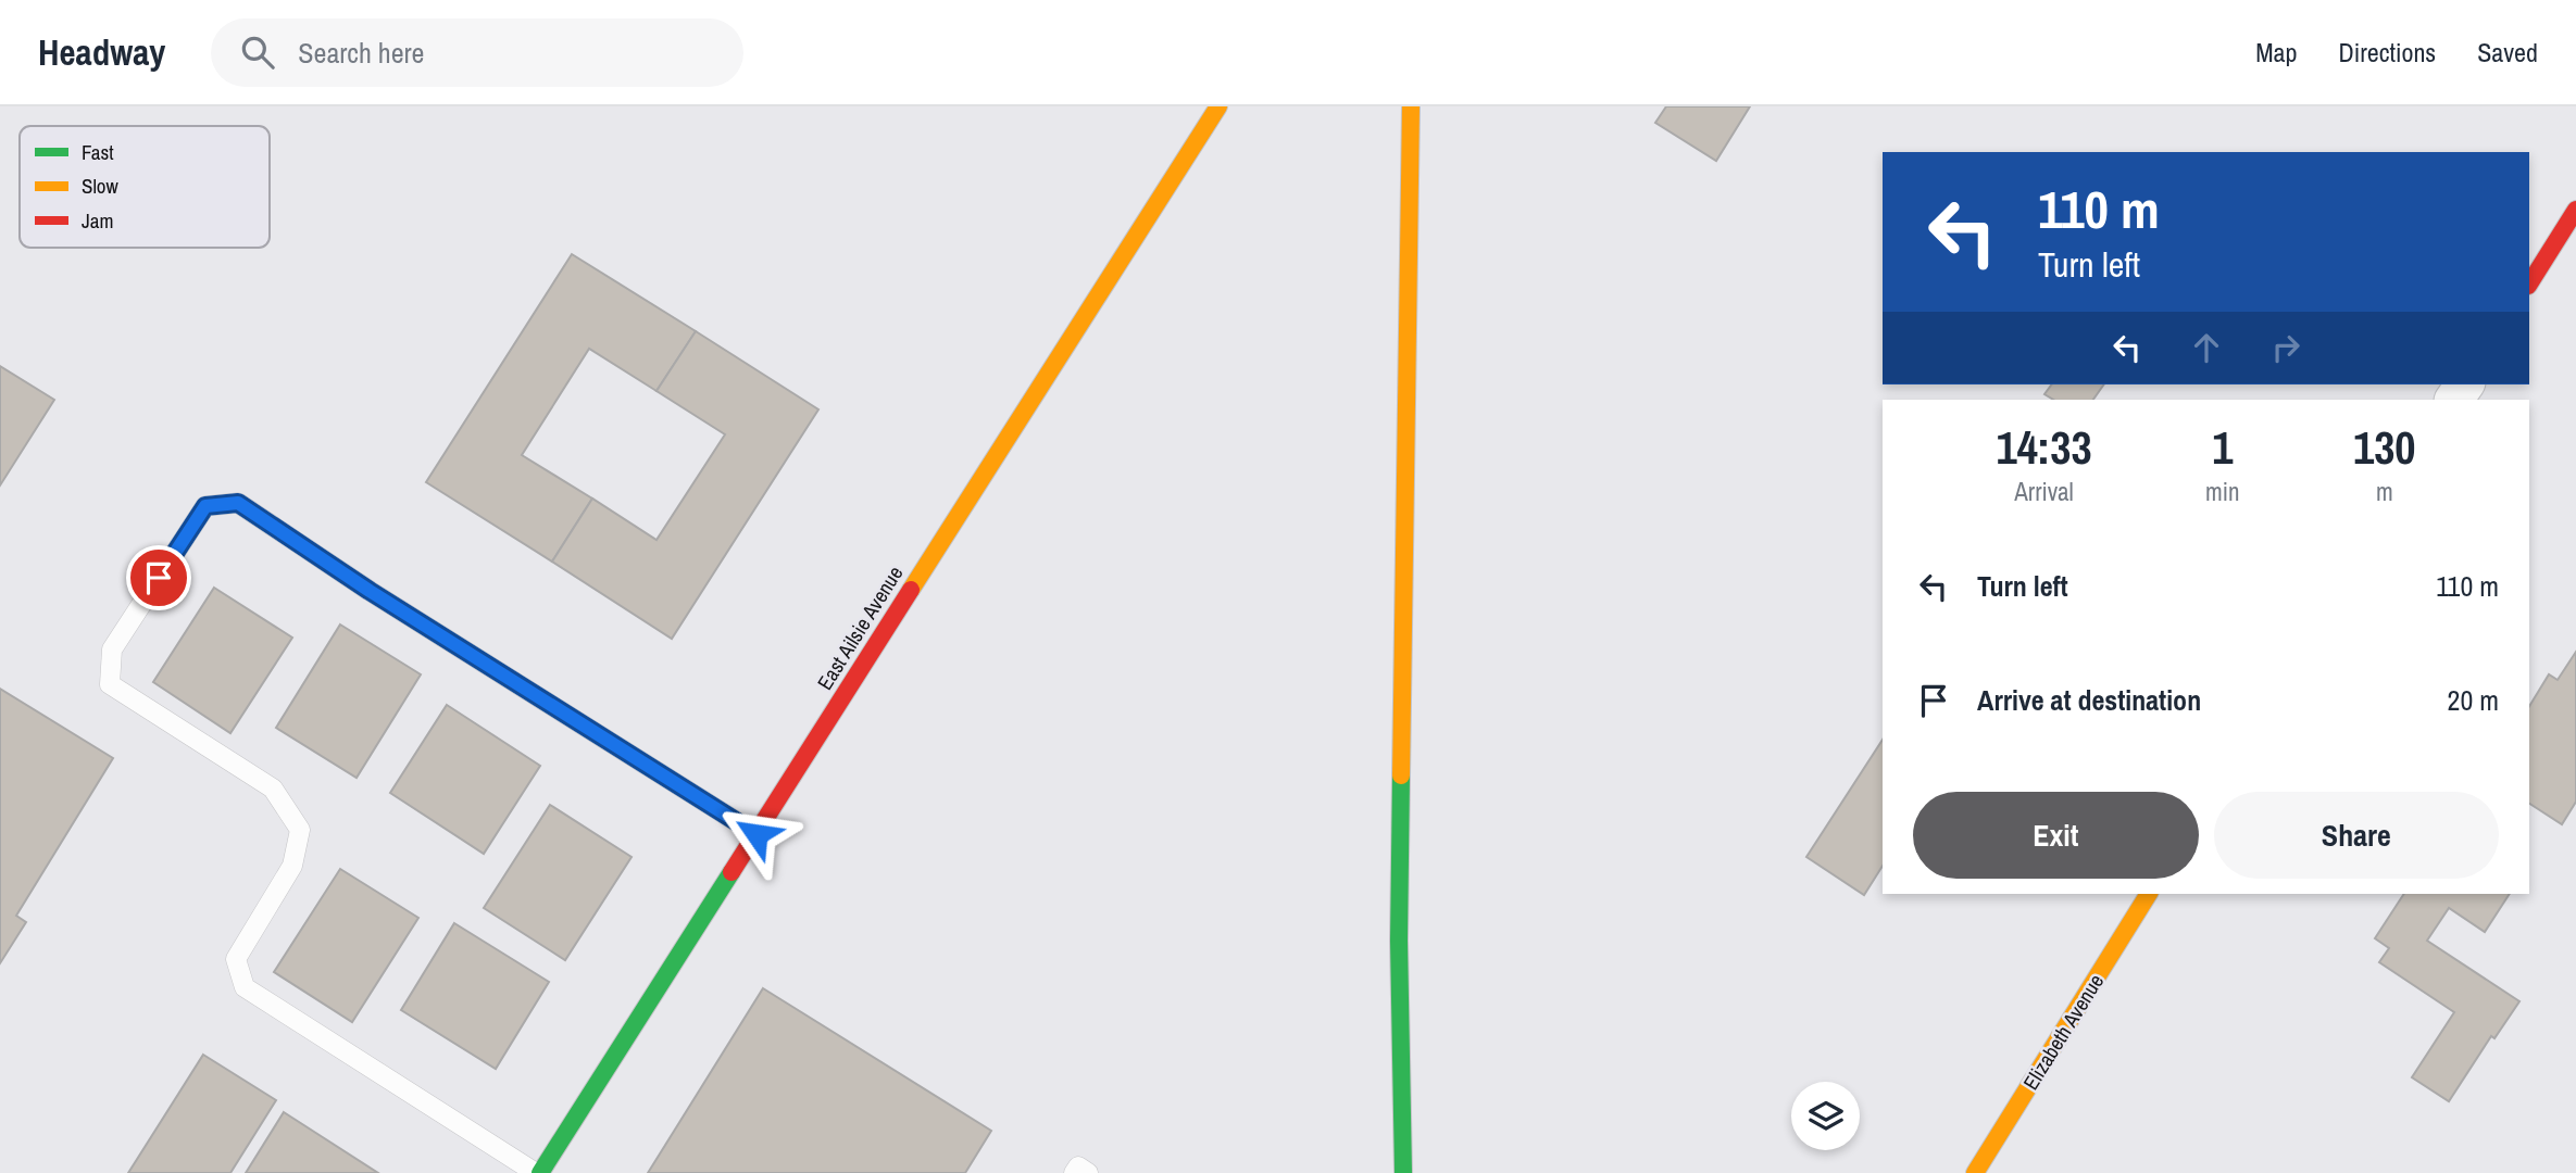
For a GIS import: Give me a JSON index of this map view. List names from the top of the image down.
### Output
{
  "streets": {
    "street": ["East Ailsie Avenue", "Elizabeth Avenue"]
  },
  "legend": ["Fast", "Slow", "Jam"],
  "page": {
    "header": "Headway",
    "search": "Search here",
    "nav": ["Map", "Directions", "Saved"],
    "turn": ["110 m", "Turn left"],
    "eta": [
      "14:33",
      "Arrival",
      "1",
      "min",
      "130",
      "m"
    ],
    "list": [
      {
        "name": "Turn left",
        "value": "110 m"
      },
      {
        "name": "Arrive at destination",
        "value": "20 m"
      }
    ],
    "buttons": ["Exit", "Share"]
  }
}
